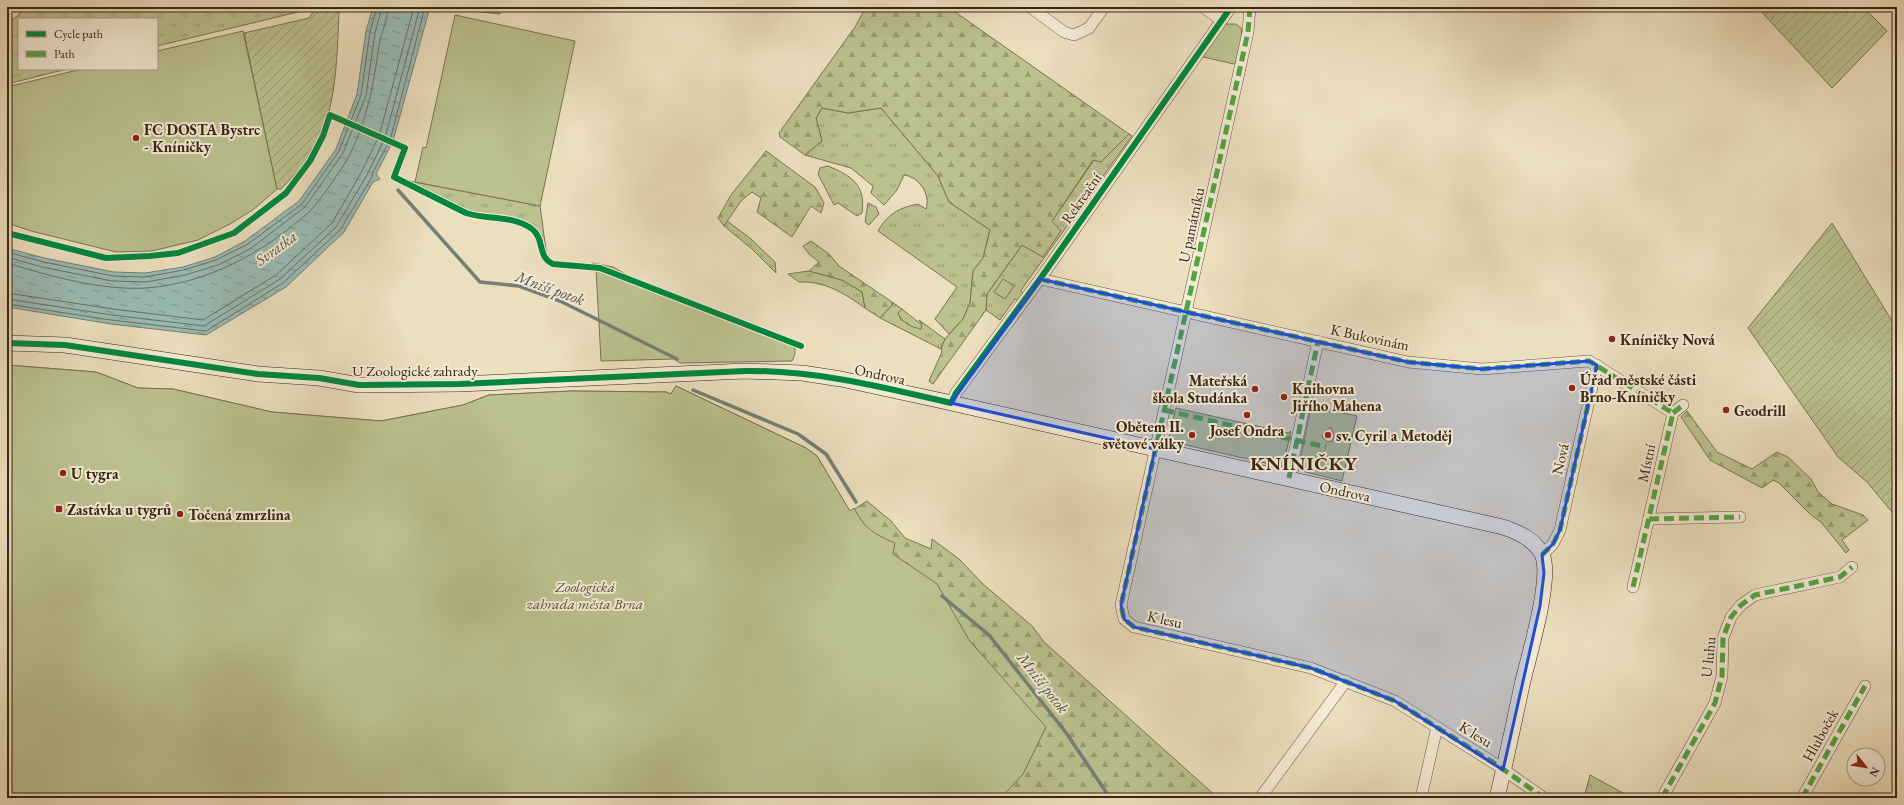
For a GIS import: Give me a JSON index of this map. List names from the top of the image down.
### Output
{
  "streets": {
    "street": [
      "Rekreační",
      "U památníku",
      "K Bukovinám",
      "U Zoologické zahrady",
      "Ondrova",
      "Nová",
      "Místní",
      "K lesu",
      "U luhu",
      "Hluboček"
    ]
  },
  "crossings": [
    ["Rekreační", "K Bukovinám"],
    ["Rekreační", "Ondrova"],
    ["U památníku", "K Bukovinám"],
    ["U památníku", "Ondrova"],
    ["U památníku", "K lesu"],
    ["K Bukovinám", "Nová"],
    ["K Bukovinám", "Místní"],
    ["U Zoologické zahrady", "Ondrova"],
    ["Ondrova", "Nová"],
    ["Ondrova", "K lesu"]
  ],
  "districts": ["KNÍNIČKY"],
  "water": ["Svratka", "Mniší potok"],
  "parks": ["Zoologická zahrada města Brna"],
  "places": {
    "other": [
      "FC DOSTA Bystrc - Kníničky",
      "Kníničky Nová",
      "Úřad městské části Brno-Kníničky",
      "Mateřská škola Studánka",
      "Knihovna Jiřího Mahena",
      "Geodrill",
      "Josef Ondra",
      "Obětem II. světové války",
      "sv. Cyril a Metoděj",
      "U tygra",
      "Točená zmrzlina"
    ],
    "transit": ["Zastávka u tygrů"]
  },
  "legend": ["Cycle path", "Path"],
  "north": "bottom right"
}
